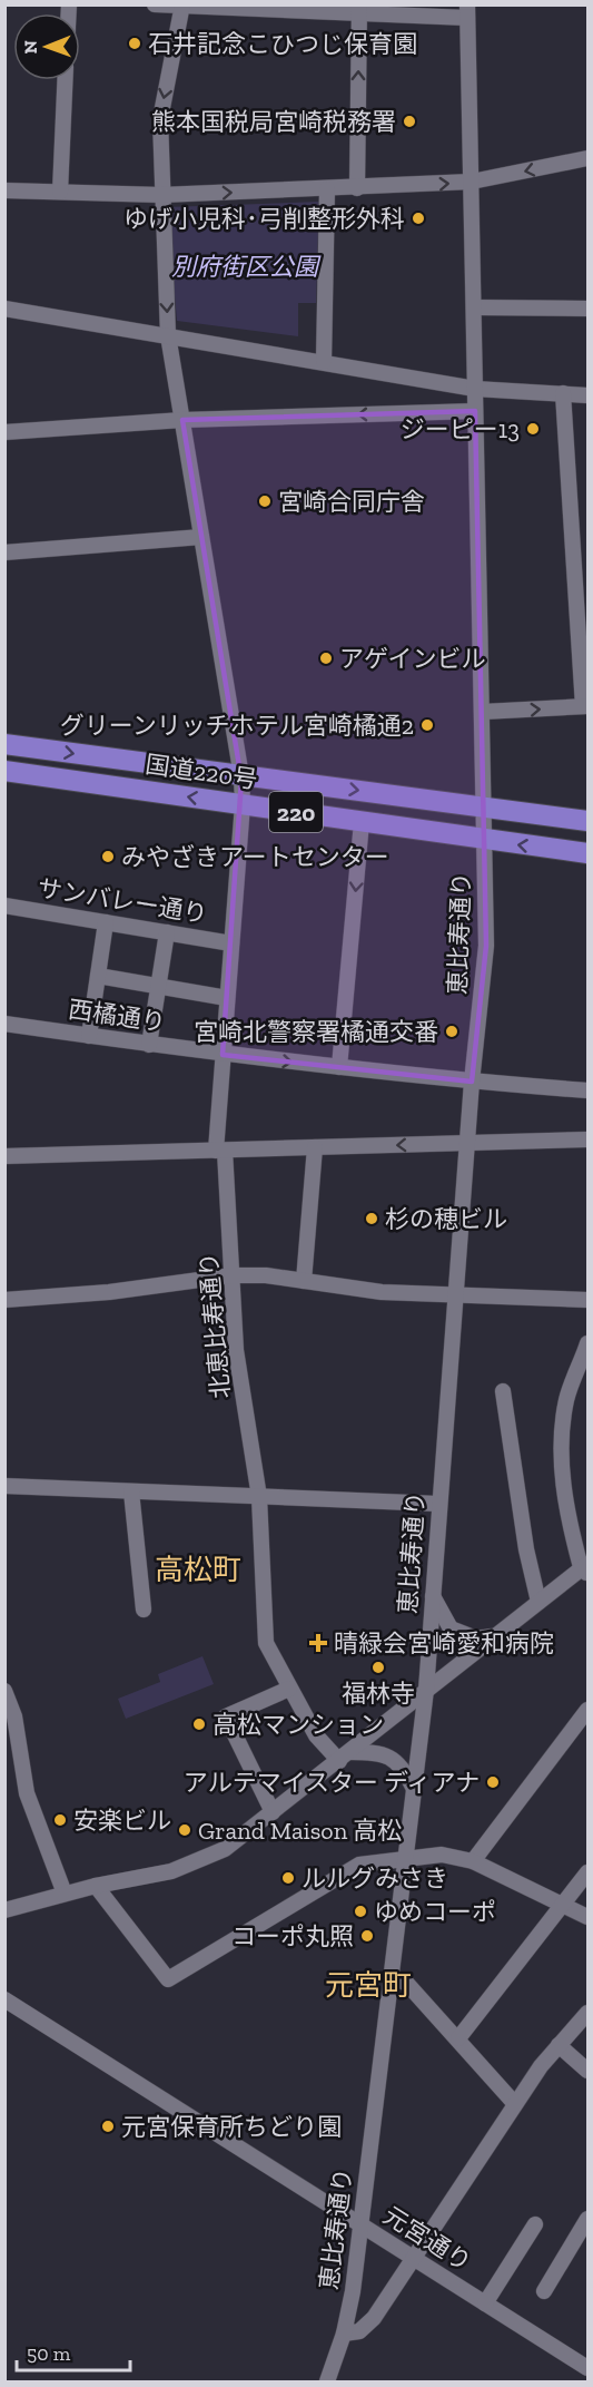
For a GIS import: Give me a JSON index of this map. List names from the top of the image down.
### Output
{
  "streets": {
    "highway": ["国道220号", "220"],
    "street": [
      "サンバレー通り",
      "恵比寿通り",
      "西橘通り",
      "北恵比寿通り",
      "元宮通り"
    ]
  },
  "crossings": [
    ["国道220号", "恵比寿通り"],
    ["国道220号", "北恵比寿通り"],
    ["サンバレー通り", "北恵比寿通り"],
    ["恵比寿通り", "西橘通り"],
    ["恵比寿通り", "元宮通り"],
    ["西橘通り", "北恵比寿通り"]
  ],
  "districts": ["高松町", "元宮町"],
  "parks": ["別府街区公園"],
  "places": {
    "other": [
      "石井記念こひつじ保育園",
      "熊本国税局宮崎税務署",
      "ゆげ小児科･弓削整形外科",
      "ジーピー13",
      "宮崎合同庁舎",
      "アゲインビル",
      "グリーンリッチホテル宮崎橘通2",
      "みやざきアートセンター",
      "宮崎北警察署橘通交番",
      "杉の穂ビル",
      "福林寺",
      "高松マンション",
      "アルテマイスター ディアナ",
      "安楽ビル",
      "Grand Maison 高松",
      "ルルグみさき",
      "ゆめコーポ",
      "コーポ丸照",
      "元宮保育所ちどり園"
    ],
    "health": ["晴緑会宮崎愛和病院"]
  },
  "scale_bar": "50 m",
  "north": "left"
}
